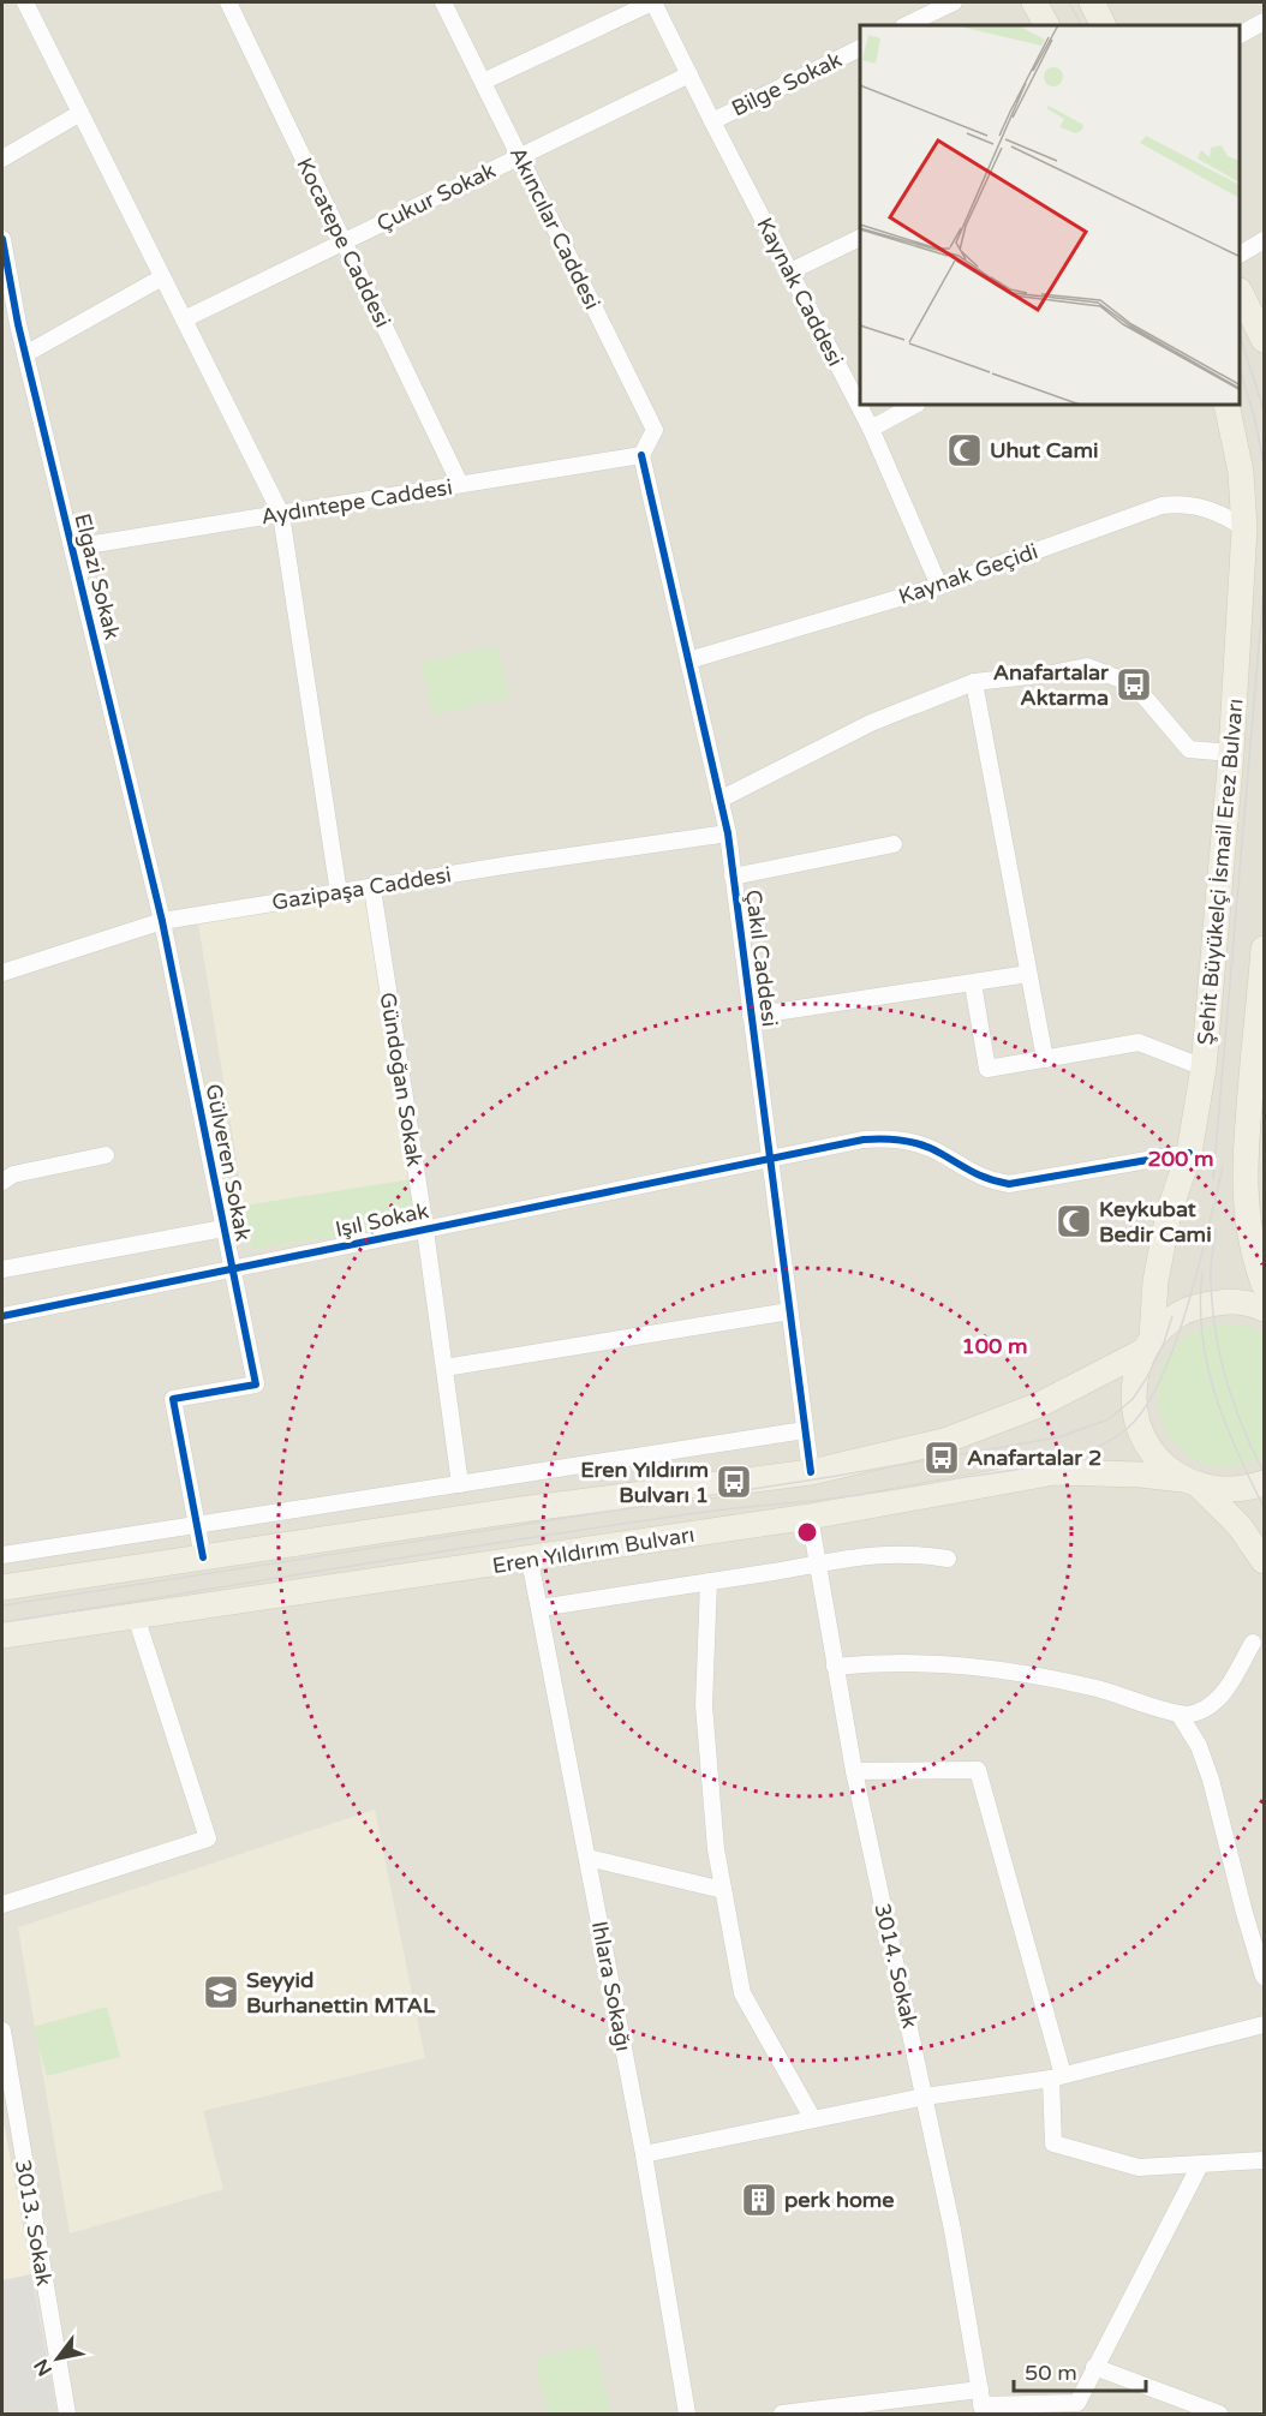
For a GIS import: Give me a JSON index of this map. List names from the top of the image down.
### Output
{
  "streets": {
    "main road": ["Şehit Büyükelçi İsmail Erez Bulvarı", "Eren Yıldırım Bulvarı"],
    "street": [
      "Bilge Sokak",
      "Çukur Sokak",
      "Akıncılar Caddesi",
      "Kocatepe Caddesi",
      "Kaynak Caddesi",
      "Aydıntepe Caddesi",
      "Kaynak Geçidi",
      "Elgazi Sokak",
      "Gazipaşa Caddesi",
      "Çakıl Caddesi",
      "Gündoğan Sokak",
      "Gülveren Sokak",
      "Işıl Sokak",
      "3014. Sokak",
      "Ihlara Sokağı",
      "3013. Sokak"
    ]
  },
  "crossings": [
    ["Bilge Sokak", "Kaynak Caddesi"],
    ["Çukur Sokak", "Akıncılar Caddesi"],
    ["Çukur Sokak", "Kocatepe Caddesi"],
    ["Çukur Sokak", "Kaynak Caddesi"],
    ["Akıncılar Caddesi", "Aydıntepe Caddesi"],
    ["Akıncılar Caddesi", "Çakıl Caddesi"],
    ["Kocatepe Caddesi", "Aydıntepe Caddesi"],
    ["Kaynak Caddesi", "Kaynak Geçidi"],
    ["Aydıntepe Caddesi", "Elgazi Sokak"],
    ["Aydıntepe Caddesi", "Çakıl Caddesi"],
    ["Kaynak Geçidi", "Şehit Büyükelçi İsmail Erez Bulvarı"],
    ["Kaynak Geçidi", "Çakıl Caddesi"],
    ["Elgazi Sokak", "Gazipaşa Caddesi"],
    ["Elgazi Sokak", "Gülveren Sokak"],
    ["Şehit Büyükelçi İsmail Erez Bulvarı", "Işıl Sokak"],
    ["Şehit Büyükelçi İsmail Erez Bulvarı", "Eren Yıldırım Bulvarı"],
    ["Gazipaşa Caddesi", "Çakıl Caddesi"],
    ["Gazipaşa Caddesi", "Gündoğan Sokak"],
    ["Gazipaşa Caddesi", "Gülveren Sokak"],
    ["Çakıl Caddesi", "Işıl Sokak"],
    ["Gündoğan Sokak", "Işıl Sokak"],
    ["Gülveren Sokak", "Işıl Sokak"],
    ["Eren Yıldırım Bulvarı", "3014. Sokak"],
    ["Eren Yıldırım Bulvarı", "Ihlara Sokağı"]
  ],
  "places": {
    "mosque": ["Uhut Cami", "Keykubat Bedir Cami"],
    "bus stop": ["Anafartalar Aktarma", "Anafartalar 2", "Eren Yıldırım Bulvarı 1"],
    "school or university": ["Seyyid Burhanettin MTAL"],
    "building": ["perk home"]
  },
  "scale_bar": "50 m",
  "north": "bottom left",
  "rings": ["200 m", "100 m"]
}
